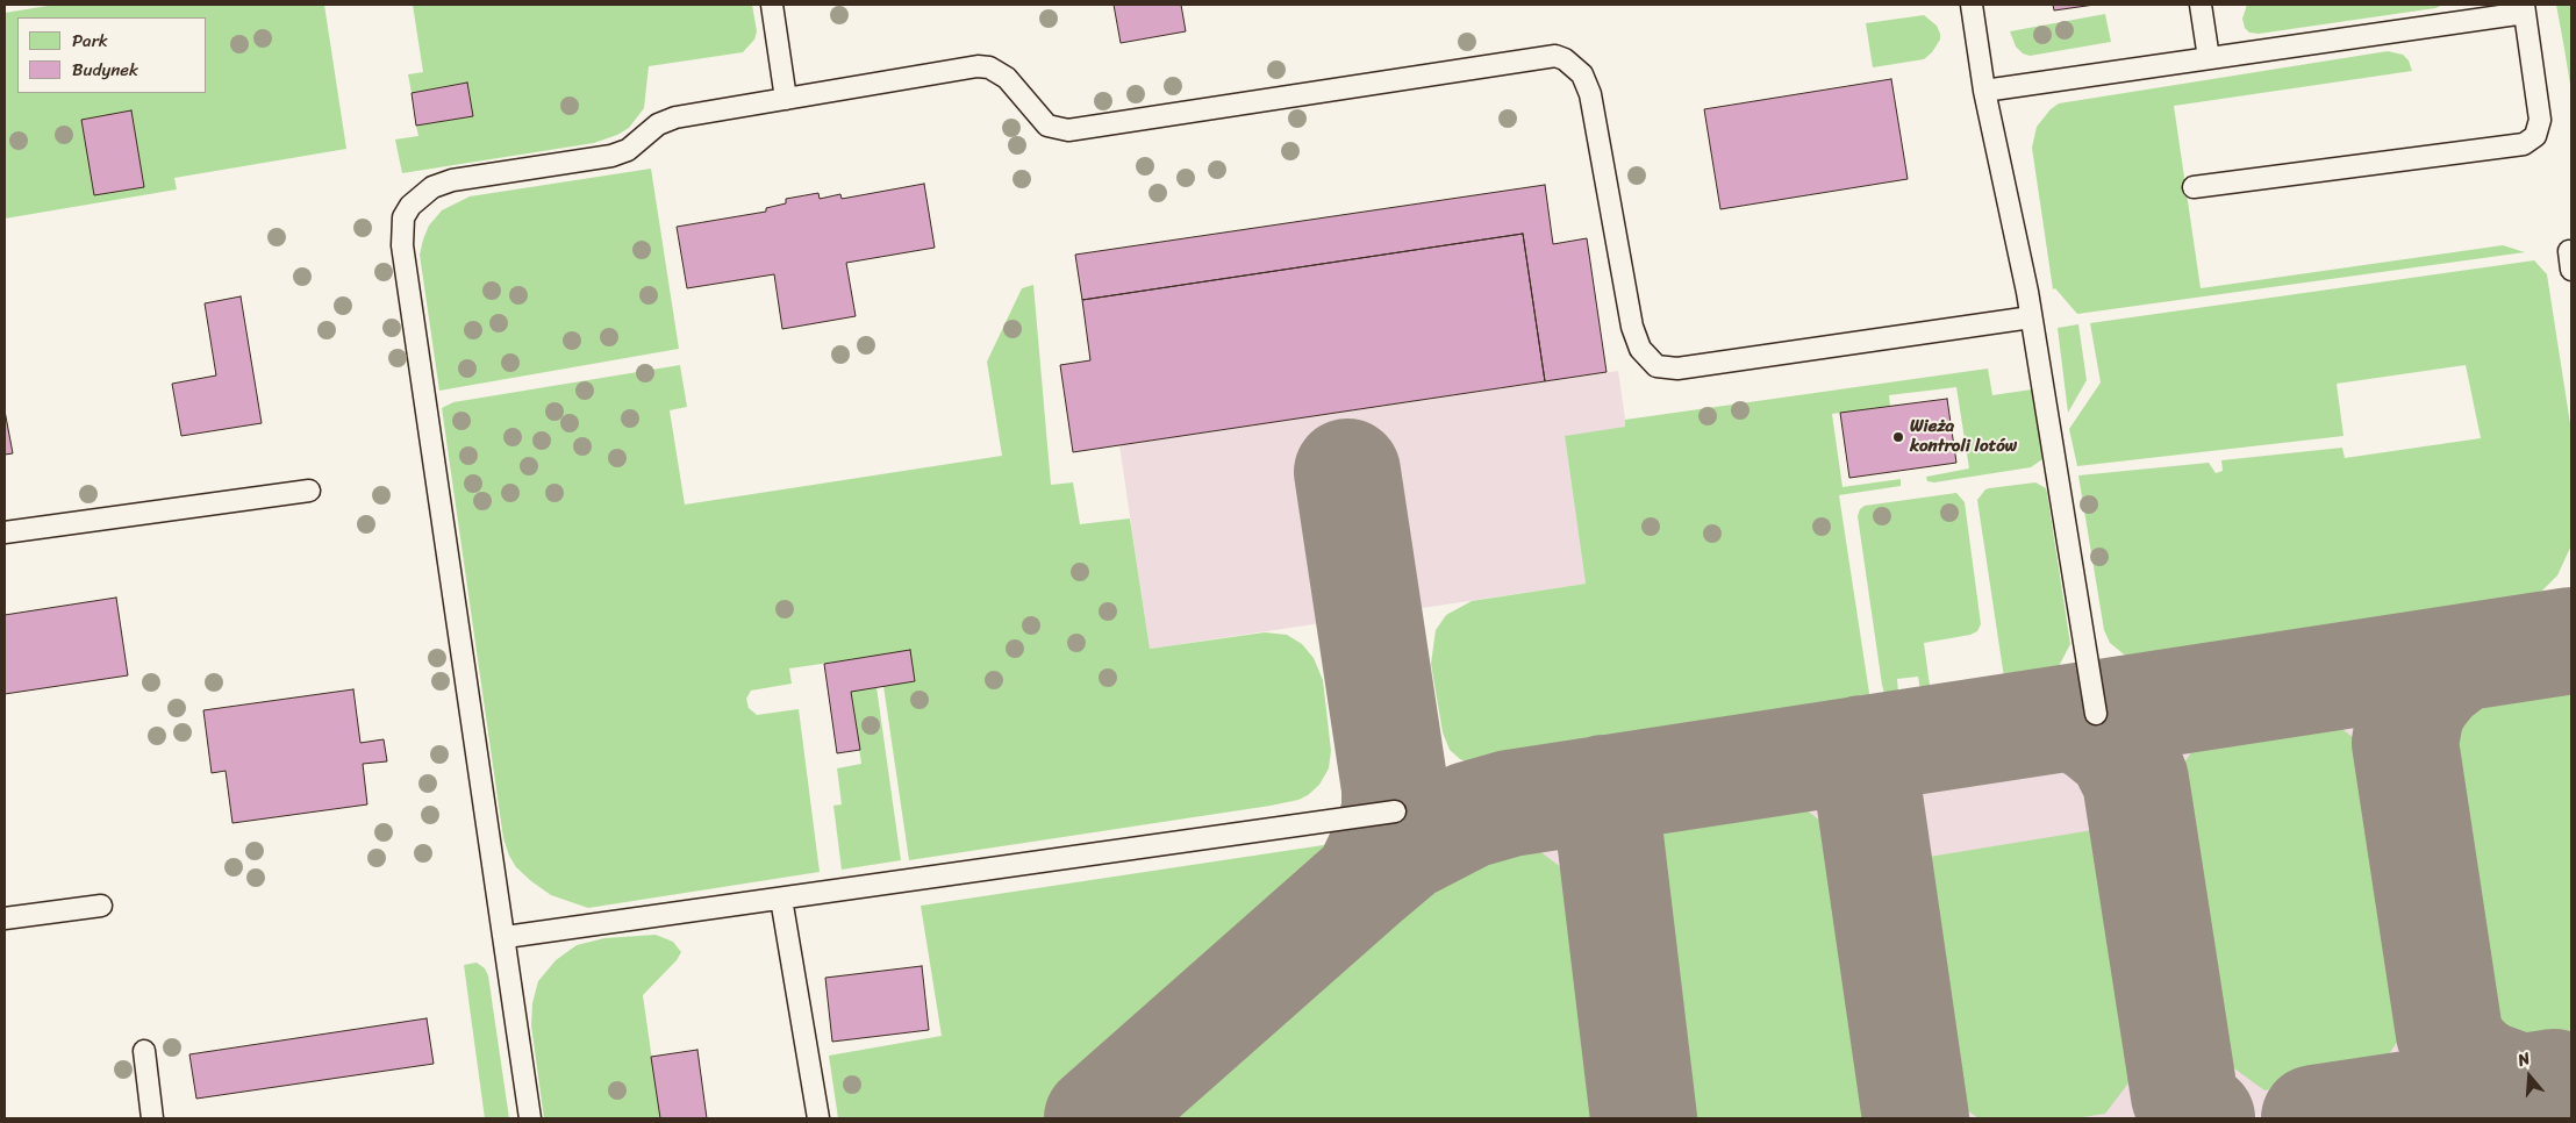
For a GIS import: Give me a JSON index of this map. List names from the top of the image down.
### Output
{
  "places": ["Wieża kontroli lotów"],
  "legend": ["Park", "Budynek"],
  "north": "top"
}
